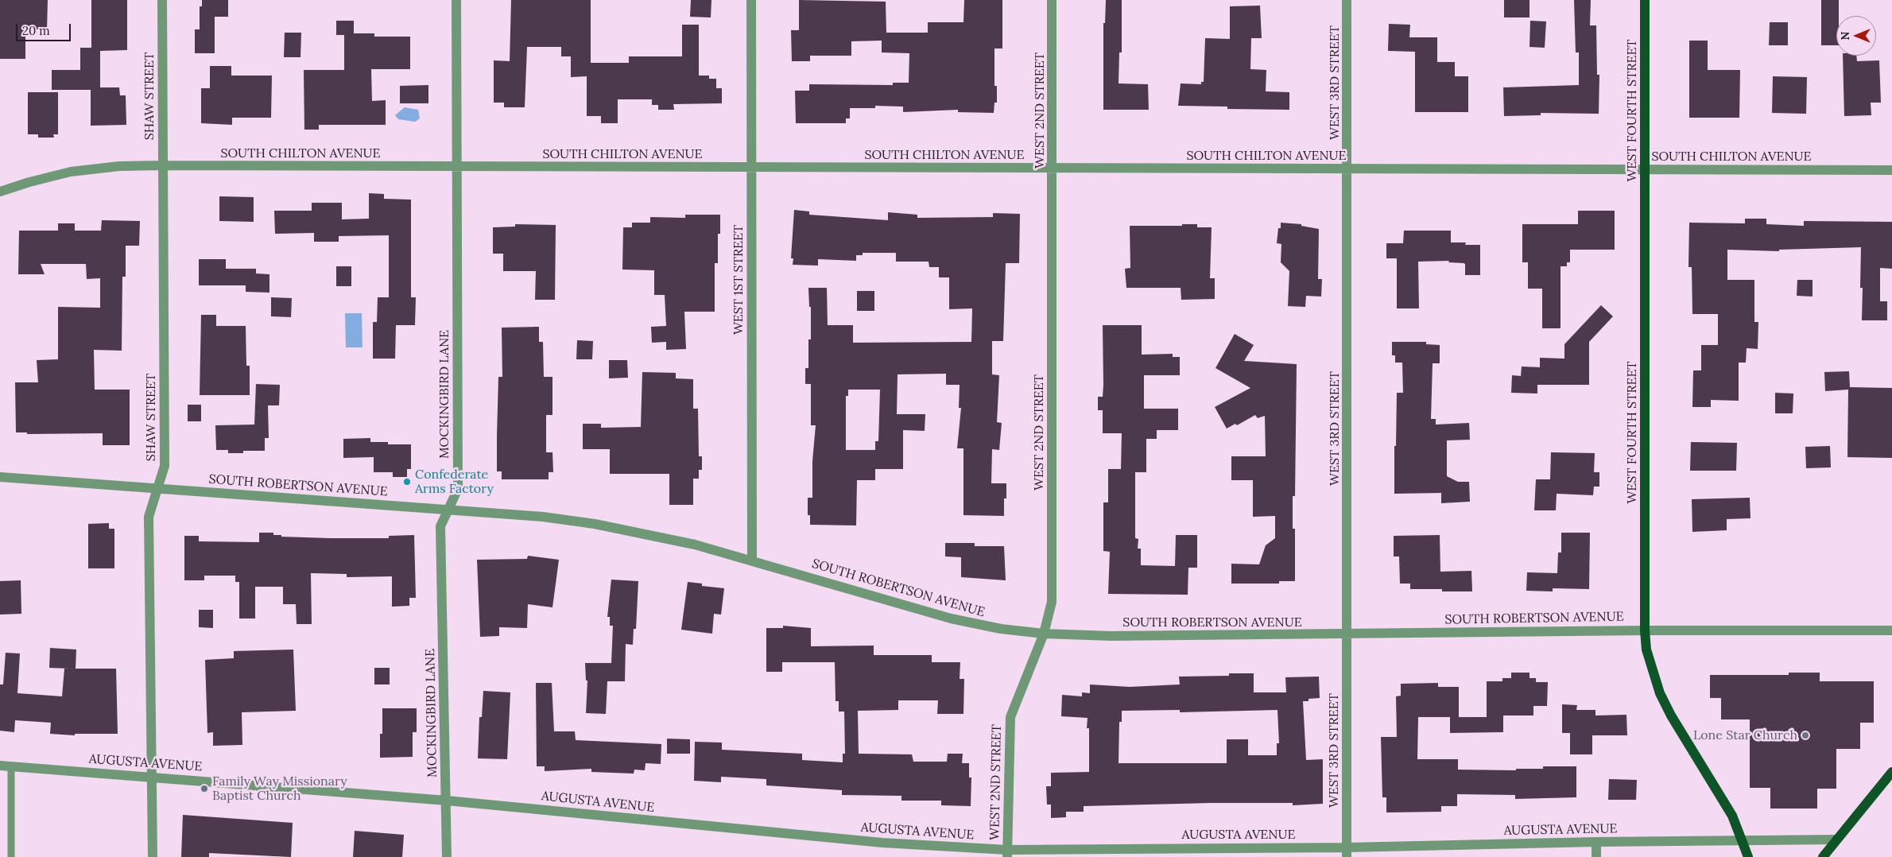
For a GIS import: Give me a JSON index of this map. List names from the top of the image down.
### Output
{
  "streets": {
    "main road": ["WEST FOURTH STREET"],
    "street": [
      "WEST 3RD STREET",
      "SHAW STREET",
      "WEST 2ND STREET",
      "SOUTH CHILTON AVENUE",
      "WEST 1ST STREET",
      "MOCKINGBIRD LANE",
      "SOUTH ROBERTSON AVENUE",
      "AUGUSTA AVENUE"
    ]
  },
  "crossings": [
    ["WEST 3RD STREET", "SOUTH CHILTON AVENUE"],
    ["WEST 3RD STREET", "SOUTH ROBERTSON AVENUE"],
    ["WEST 3RD STREET", "AUGUSTA AVENUE"],
    ["SHAW STREET", "SOUTH CHILTON AVENUE"],
    ["SHAW STREET", "SOUTH ROBERTSON AVENUE"],
    ["SHAW STREET", "AUGUSTA AVENUE"],
    ["WEST 2ND STREET", "SOUTH CHILTON AVENUE"],
    ["WEST 2ND STREET", "SOUTH ROBERTSON AVENUE"],
    ["WEST 2ND STREET", "AUGUSTA AVENUE"],
    ["WEST FOURTH STREET", "SOUTH CHILTON AVENUE"],
    ["WEST FOURTH STREET", "SOUTH ROBERTSON AVENUE"],
    ["WEST FOURTH STREET", "AUGUSTA AVENUE"],
    ["SOUTH CHILTON AVENUE", "WEST 1ST STREET"],
    ["SOUTH CHILTON AVENUE", "MOCKINGBIRD LANE"],
    ["WEST 1ST STREET", "SOUTH ROBERTSON AVENUE"],
    ["MOCKINGBIRD LANE", "SOUTH ROBERTSON AVENUE"],
    ["MOCKINGBIRD LANE", "AUGUSTA AVENUE"]
  ],
  "places": ["Confederate Arms Factory", "Lone Star Church", "Family Way Missionary Baptist Church"],
  "scale_bar": "20 m",
  "north": "left"
}
